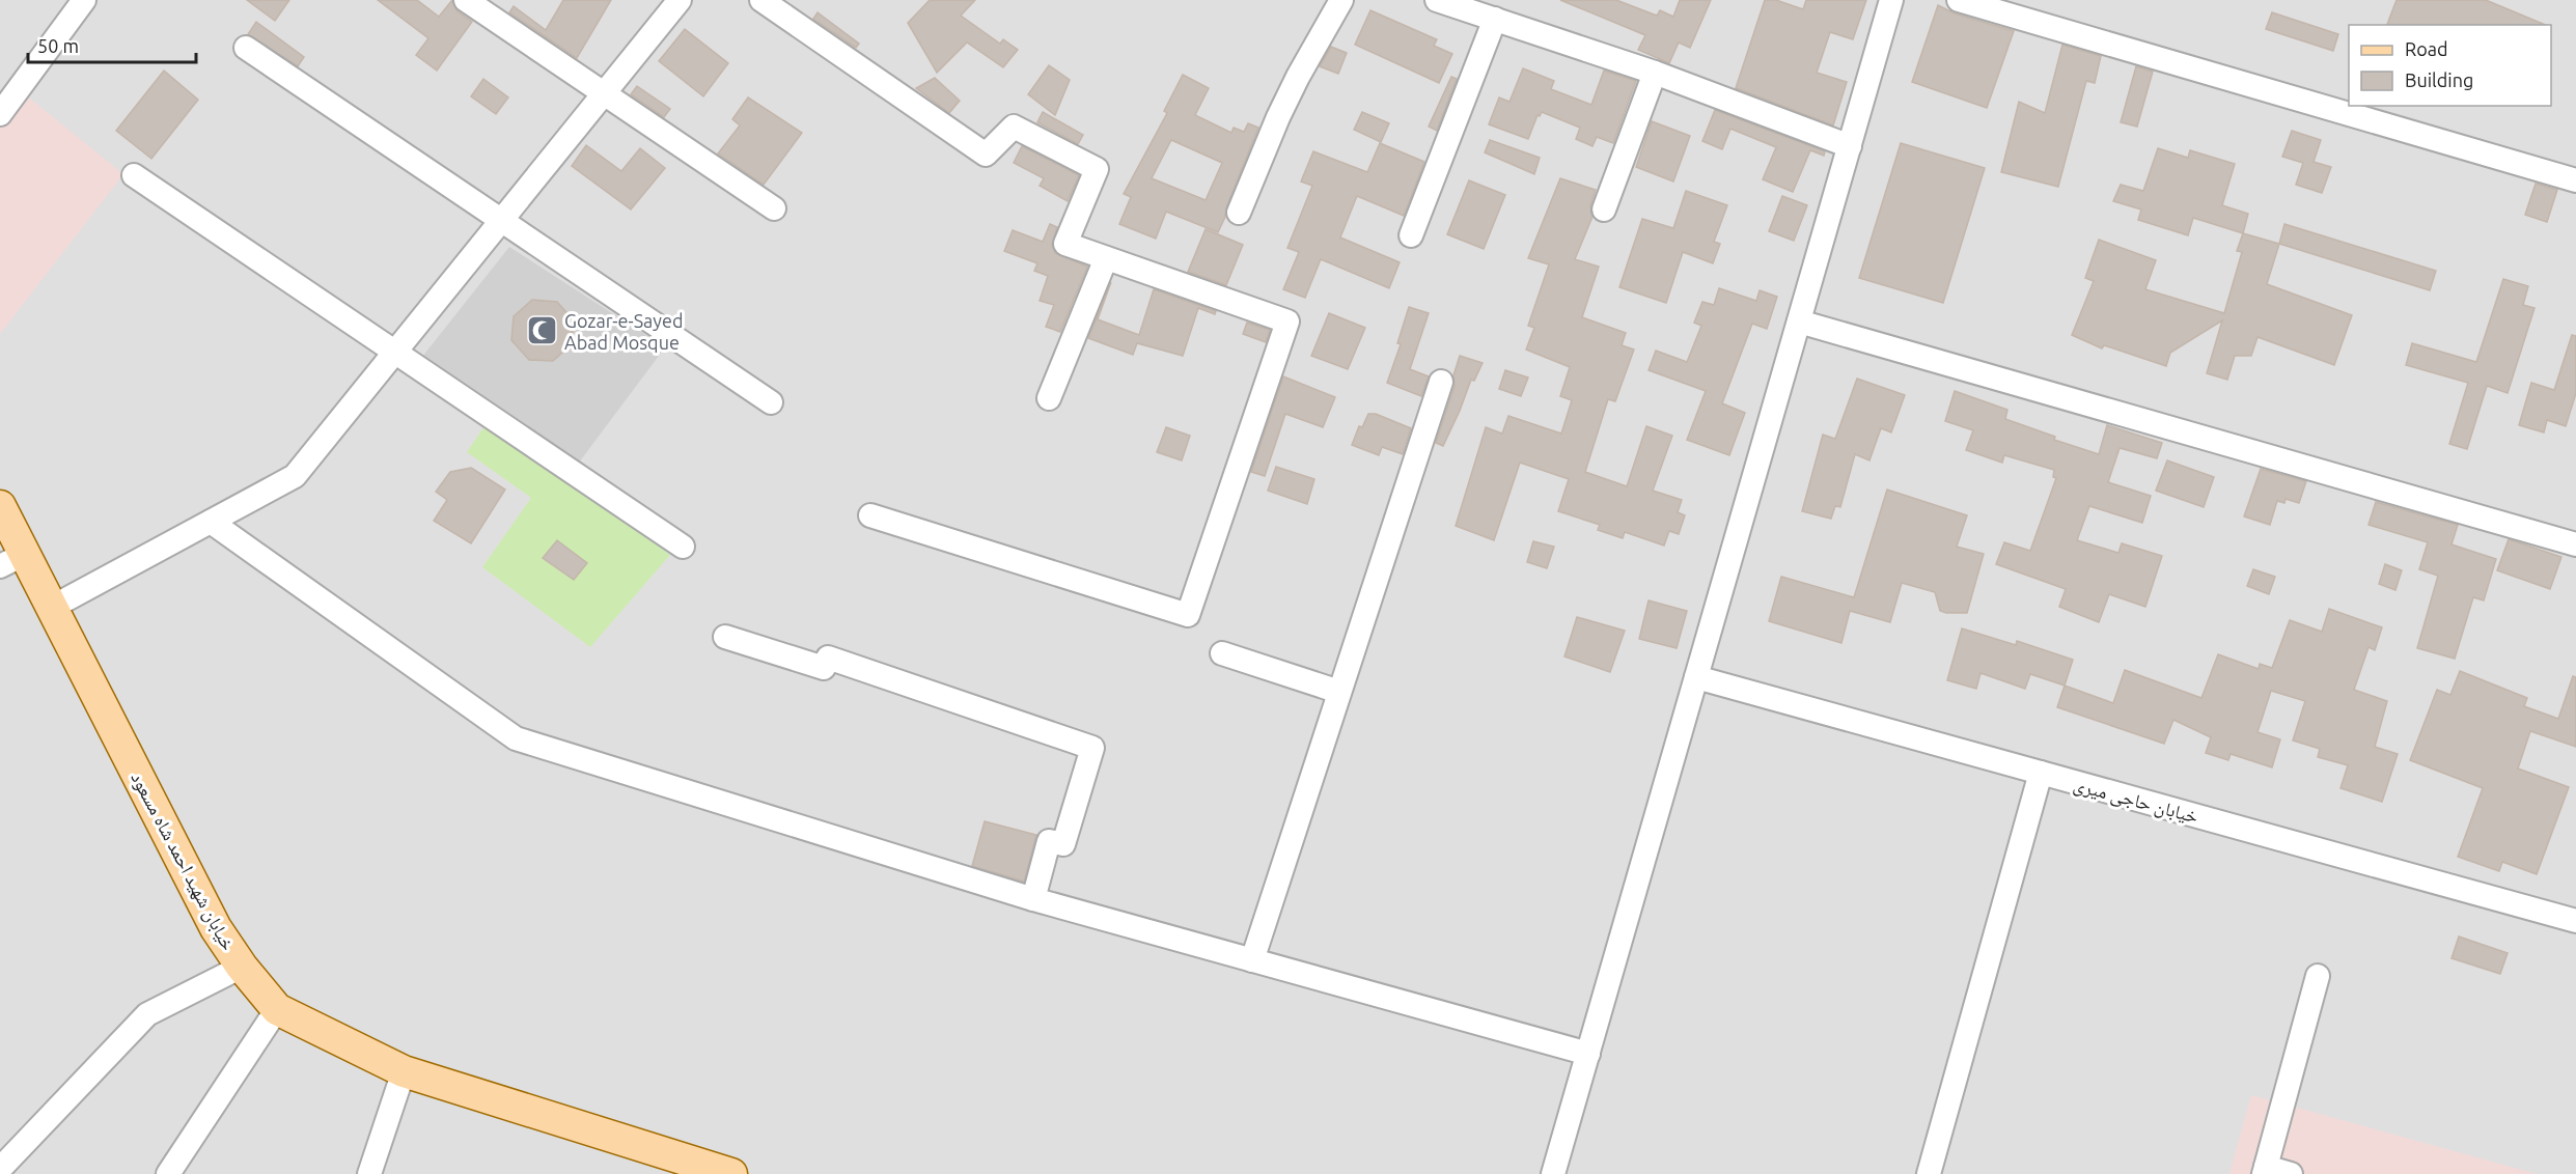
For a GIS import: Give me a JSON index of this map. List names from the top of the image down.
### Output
{
  "streets": {
    "main road": ["خیابان شهید احمد شاه مسعود"],
    "street": ["خیابان حاجی میری"]
  },
  "places": {
    "mosque": ["Gozar-e-Sayed Abad Mosque"]
  },
  "legend": ["Road", "Building"],
  "scale_bar": "50 m"
}
